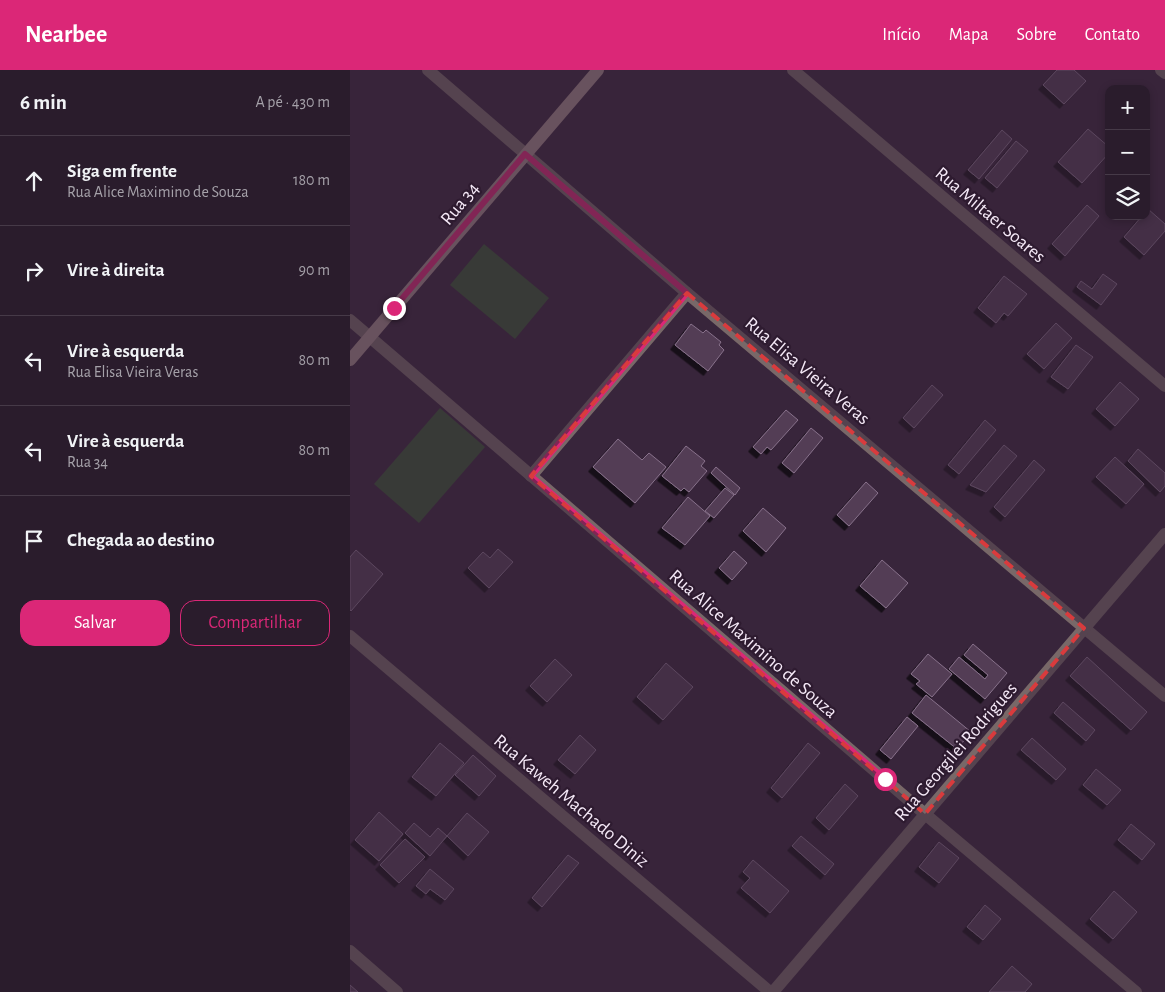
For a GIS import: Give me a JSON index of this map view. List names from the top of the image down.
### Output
{
  "streets": {
    "street": [
      "Rua 34",
      "Rua Miltaer Soares",
      "Rua Elisa Vieira Veras",
      "Rua Alice Maximino de Souza",
      "Rua Georgilei Rodrigues",
      "Rua Kaweh Machado Diniz"
    ]
  },
  "crossings": [
    ["Rua 34", "Rua Elisa Vieira Veras"],
    ["Rua 34", "Rua Alice Maximino de Souza"],
    ["Rua Elisa Vieira Veras", "Rua Georgilei Rodrigues"],
    ["Rua Alice Maximino de Souza", "Rua Georgilei Rodrigues"],
    ["Rua Georgilei Rodrigues", "Rua Kaweh Machado Diniz"]
  ],
  "page": {
    "header": "Nearbee",
    "nav": [
      "Início",
      "Mapa",
      "Sobre",
      "Contato"
    ],
    "heading": ["6 min", "A pé · 430 m"],
    "map_buttons": ["+", "−"],
    "list": [
      ["Siga em frente", "Rua Alice Maximino de Souza", "180 m"],
      ["Vire à direita", "90 m"],
      ["Vire à esquerda", "Rua Elisa Vieira Veras", "80 m"],
      ["Vire à esquerda", "Rua 34", "80 m"],
      "Chegada ao destino"
    ],
    "buttons": ["Salvar", "Compartilhar"]
  }
}
